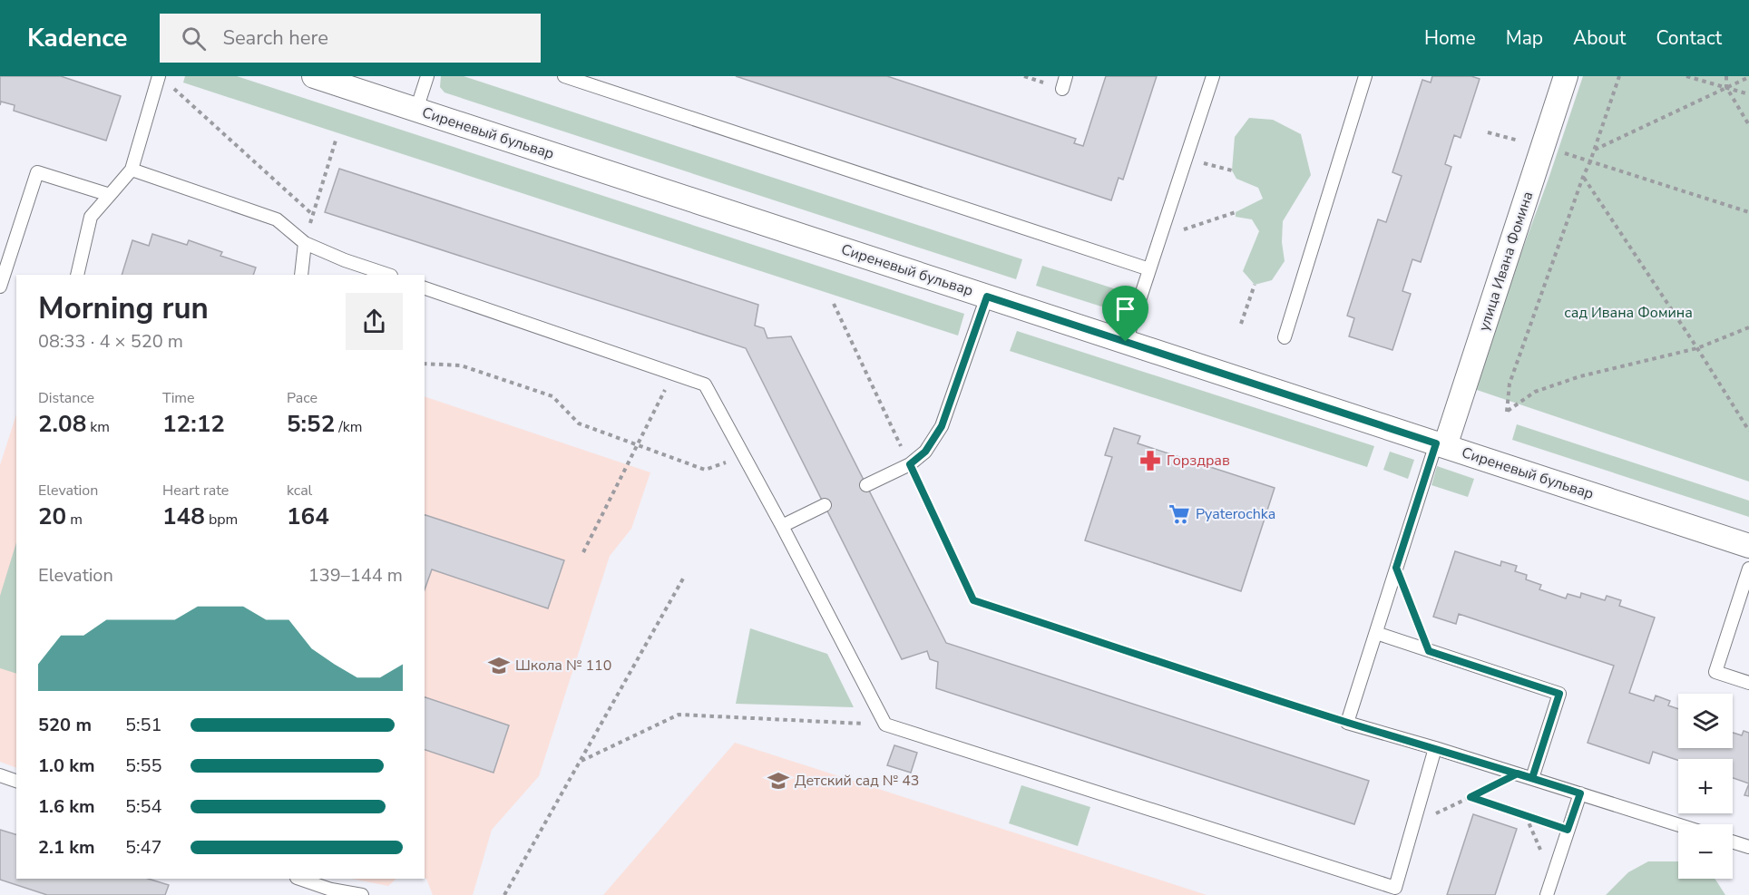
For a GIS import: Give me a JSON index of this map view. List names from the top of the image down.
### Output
{
  "streets": {
    "street": ["Сиреневый бульвар", "улица Ивана Фомина"]
  },
  "crossings": [
    ["Сиреневый бульвар", "улица Ивана Фомина"]
  ],
  "parks": ["сад Ивана Фомина"],
  "places": {
    "pharmacy": ["Горздрав"],
    "supermarket": ["Pyaterochka"],
    "school or university": ["Школа № 110", "Детский сад № 43"]
  },
  "page": {
    "header": "Kadence",
    "search": "Search here",
    "nav": [
      "Home",
      "Map",
      "About",
      "Contact"
    ],
    "heading": ["Morning run", "08:33 · 4 × 520 m"],
    "stats": [
      ["Distance", "2.08 km"],
      ["Time", "12:12"],
      ["Pace", "5:52 /km"],
      ["Elevation", "20 m"],
      ["Heart rate", "148 bpm"],
      ["kcal", "164"]
    ],
    "chart": ["Elevation", "139–144 m"],
    "map_buttons": ["+", "−"],
    "list": [
      {
        "name": "520 m",
        "note": "5:51"
      },
      {
        "name": "1.0 km",
        "note": "5:55"
      },
      {
        "name": "1.6 km",
        "note": "5:54"
      },
      {
        "name": "2.1 km",
        "note": "5:47"
      }
    ]
  }
}
